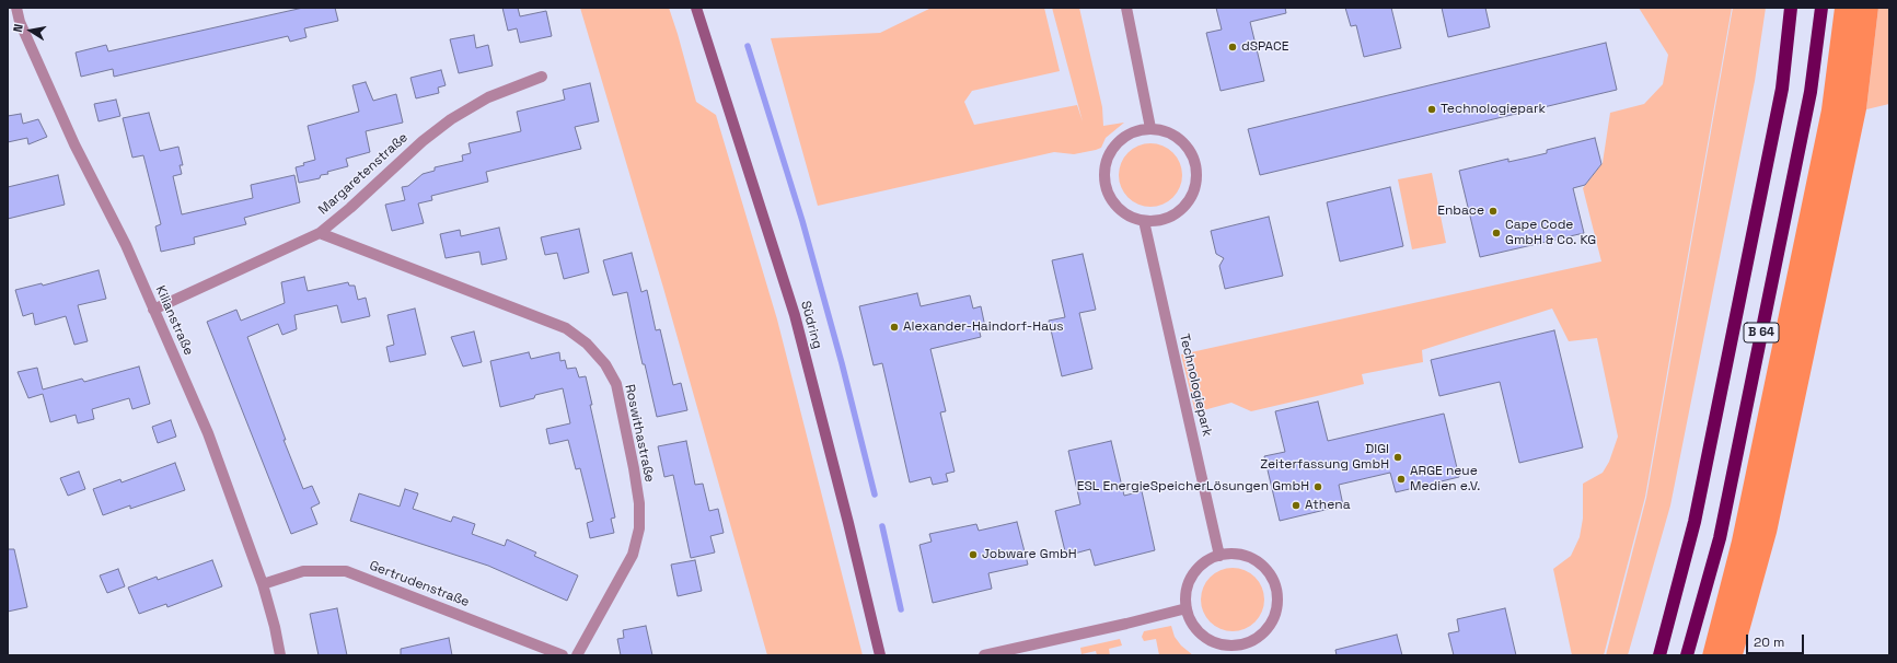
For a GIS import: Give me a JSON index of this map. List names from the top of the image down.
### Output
{
  "streets": {
    "highway": ["B 64"],
    "main road": ["Südring"],
    "street": [
      "Margaretenstraße",
      "Kilianstraße",
      "Technologiepark",
      "Roswithastraße",
      "Gertrudenstraße"
    ]
  },
  "crossings": [
    ["Margaretenstraße", "Kilianstraße"],
    ["Margaretenstraße", "Roswithastraße"],
    ["Kilianstraße", "Gertrudenstraße"]
  ],
  "places": [
    "dSPACE",
    "Technologiepark",
    "Enbace",
    "Cape Code GmbH & Co. KG",
    "Alexander-Haindorf-Haus",
    "DIGI Zeiterfassung GmbH",
    "ARGE neue Medien e.V.",
    "ESL EnergieSpeicherLösungen GmbH",
    "Athena",
    "Jobware GmbH"
  ],
  "scale_bar": "20 m",
  "north": "left"
}
